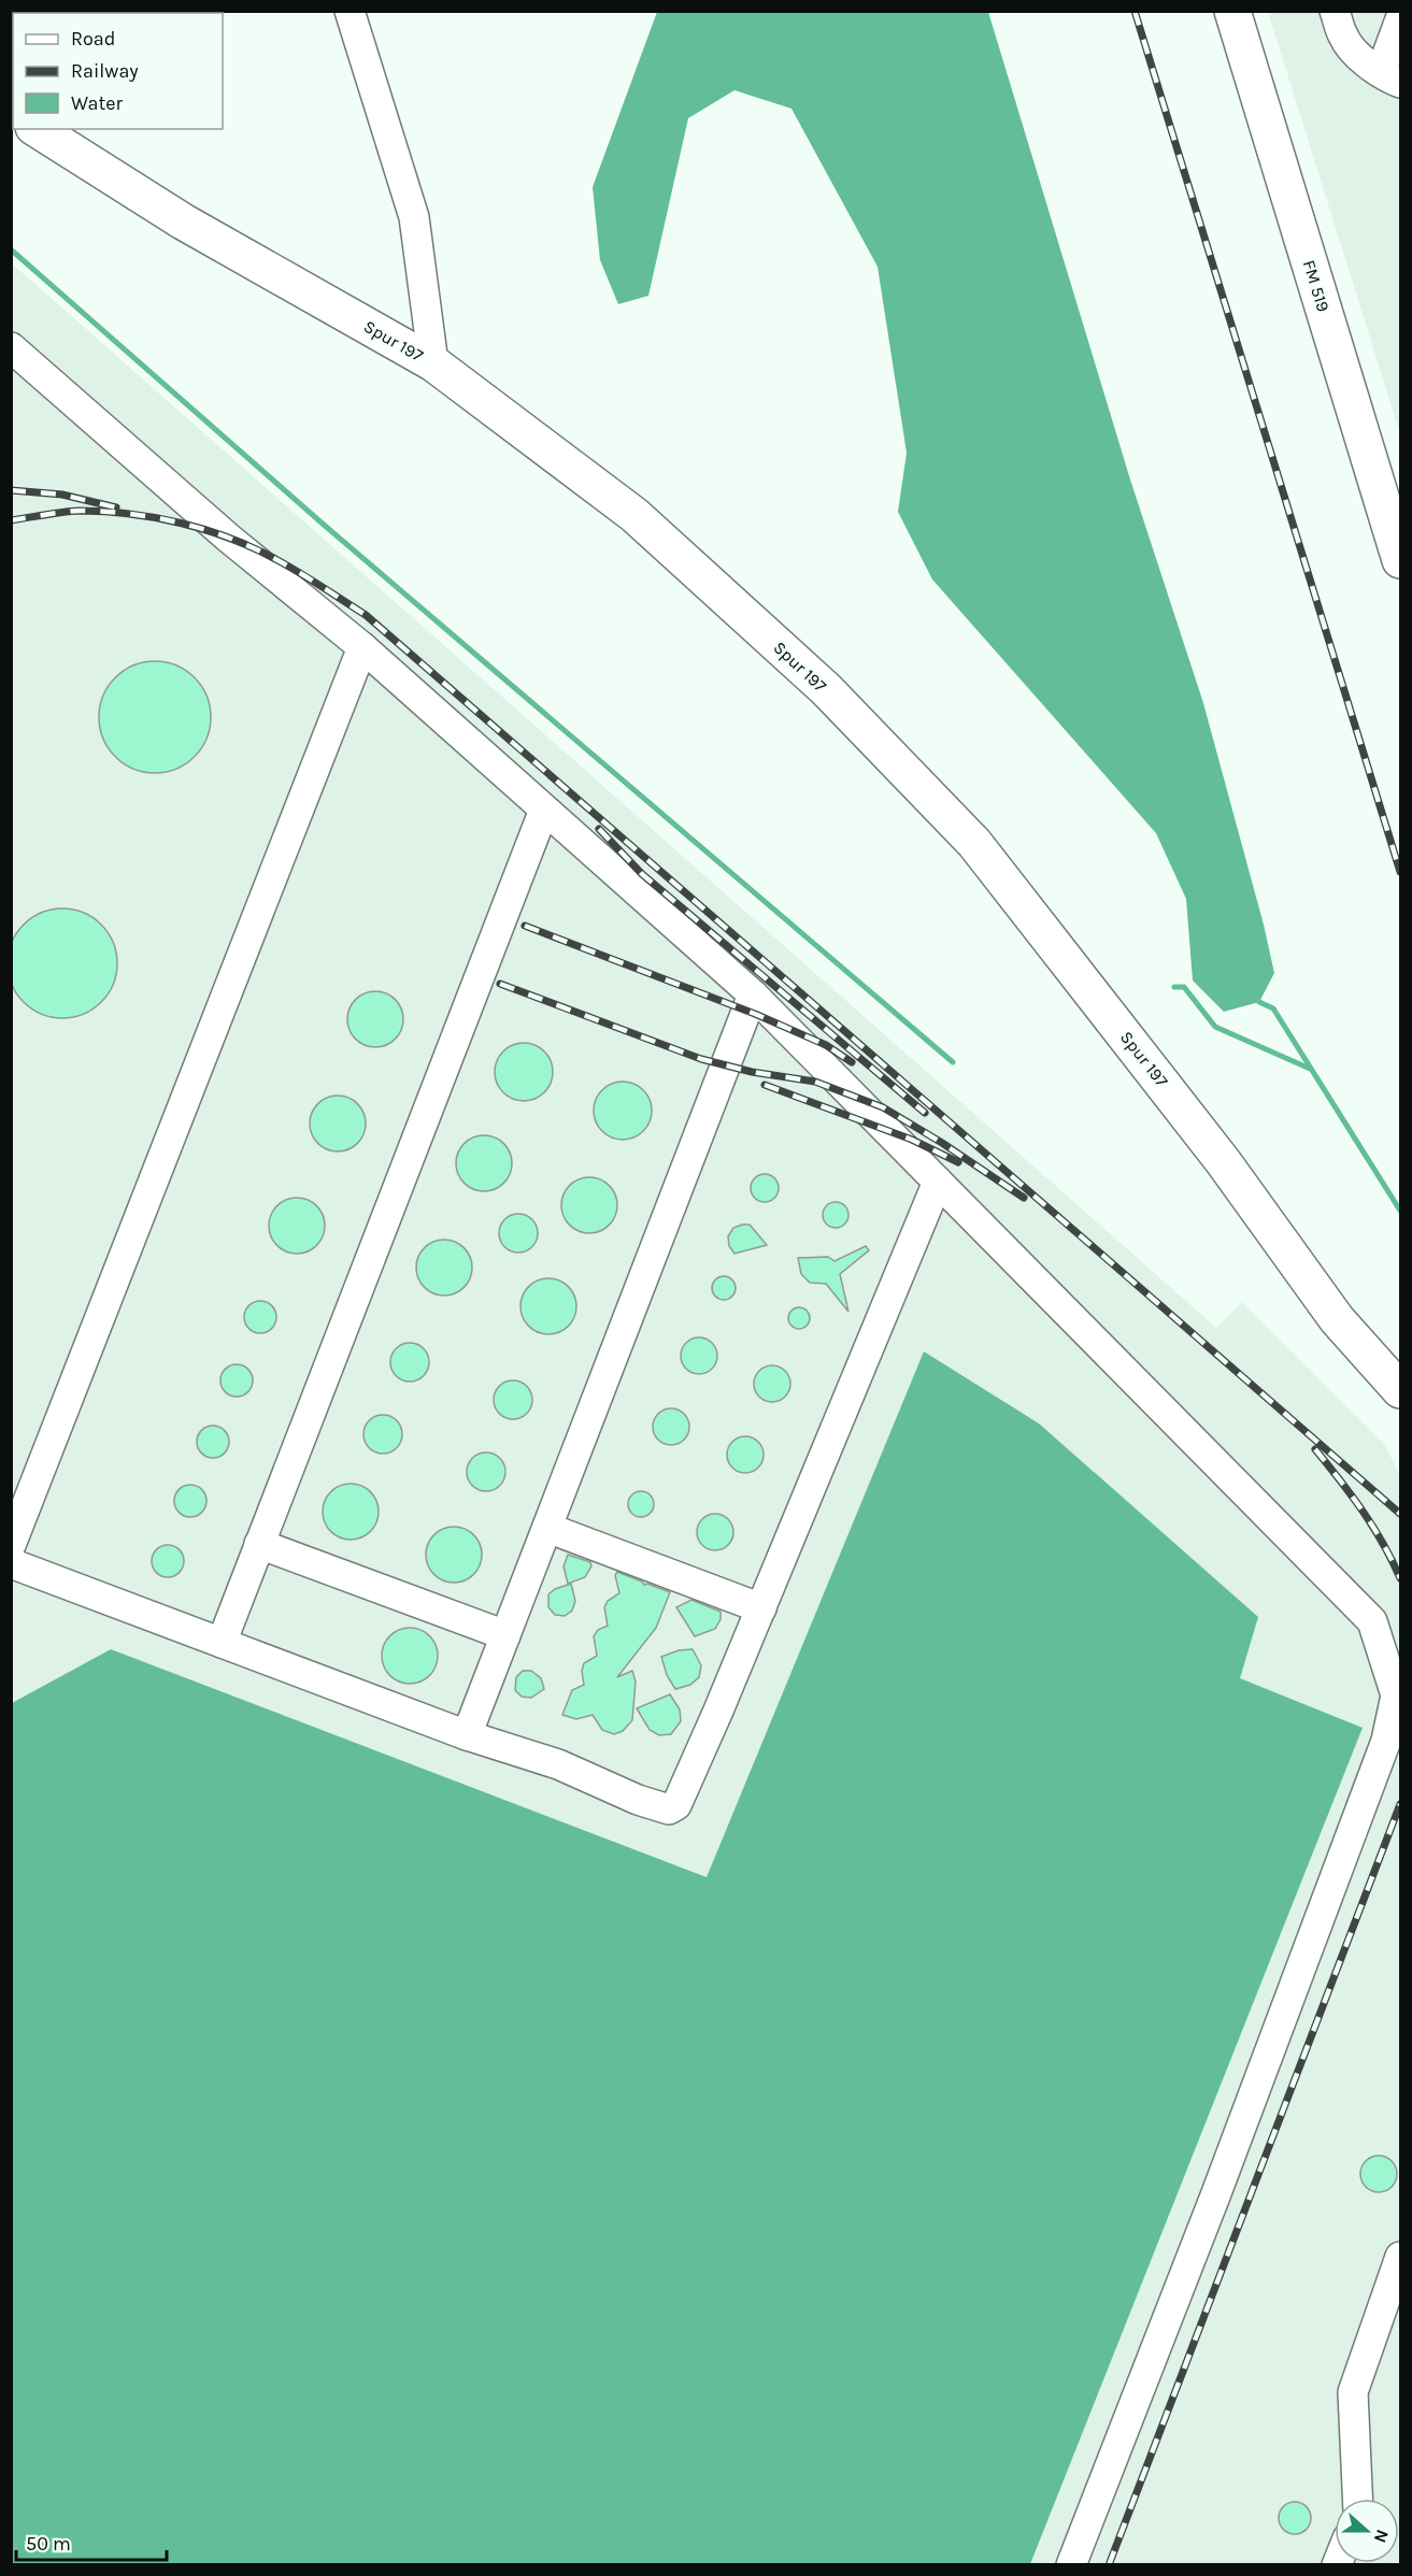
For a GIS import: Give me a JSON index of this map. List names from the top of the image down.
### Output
{
  "streets": {
    "main road": ["FM 519", "Spur 197"]
  },
  "legend": ["Road", "Railway", "Water"],
  "scale_bar": "50 m",
  "north": "right"
}
